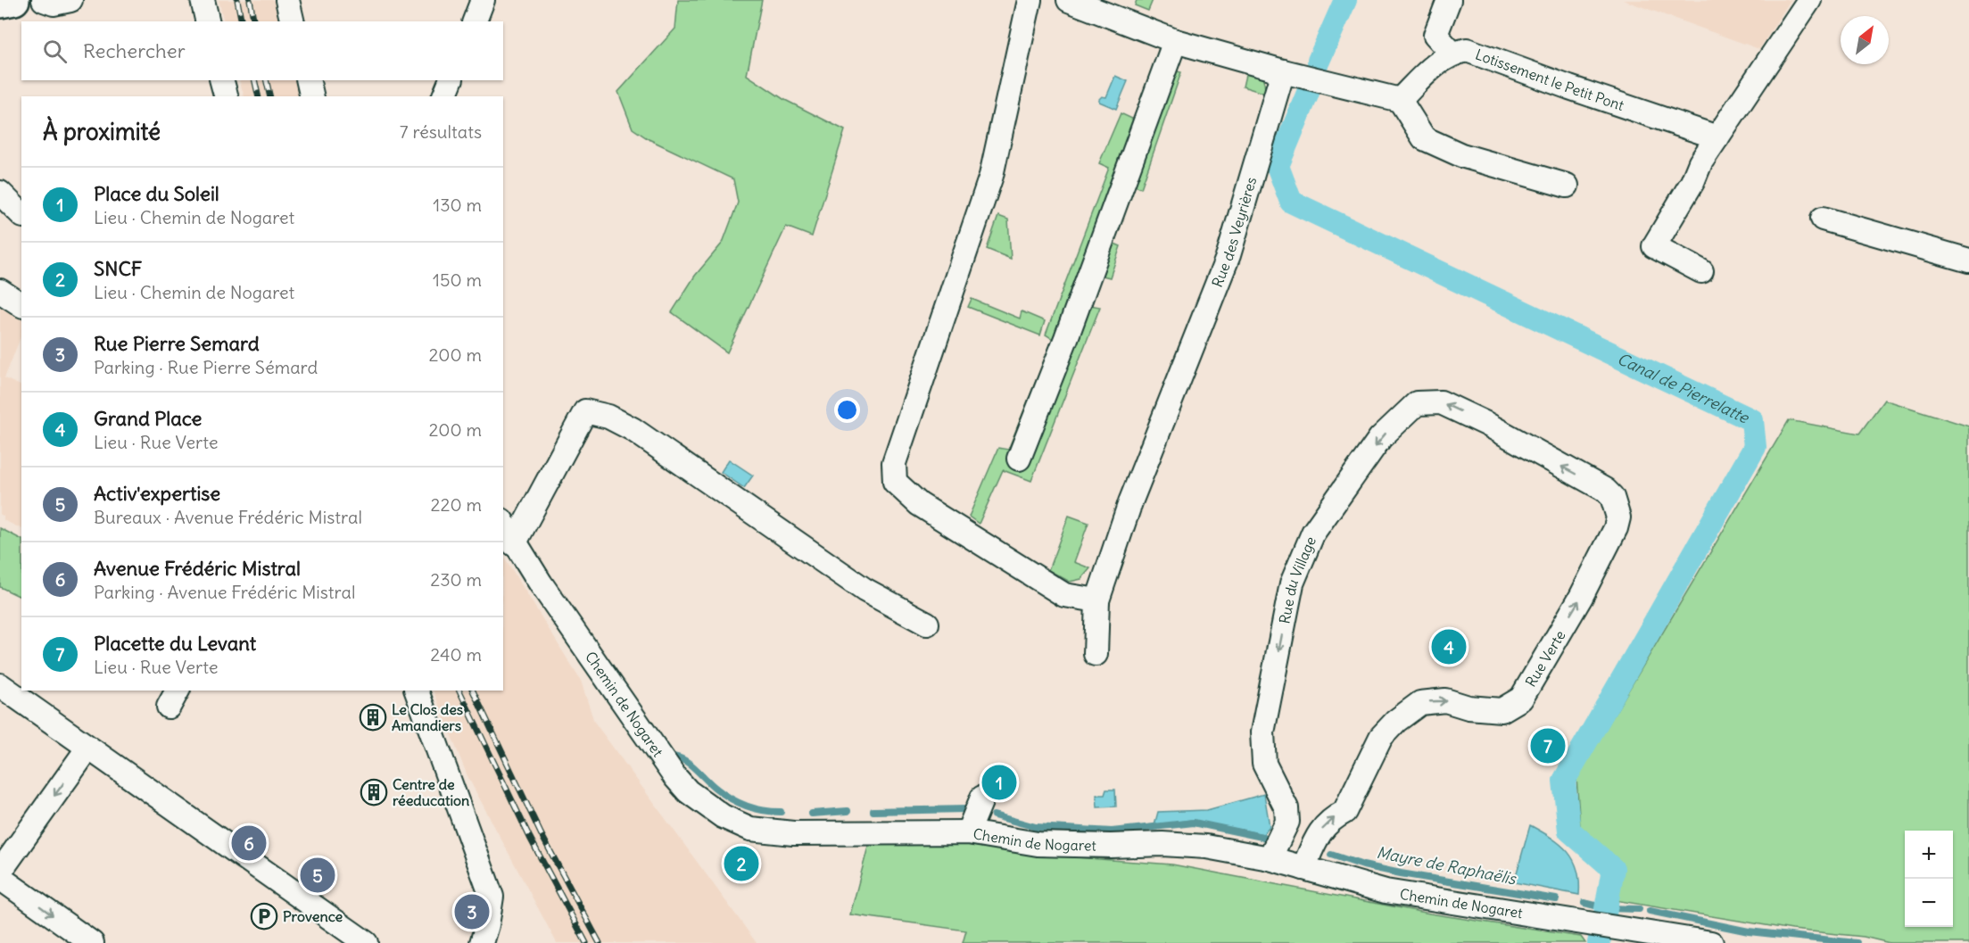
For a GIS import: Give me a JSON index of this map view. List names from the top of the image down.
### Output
{
  "streets": {
    "street": [
      "Lotissement le Petit Pont",
      "Rue des Veyrières",
      "Rue du Village",
      "Rue Verte",
      "Chemin de Nogaret"
    ]
  },
  "crossings": [
    ["Rue du Village", "Rue Verte"],
    ["Rue du Village", "Chemin de Nogaret"],
    ["Rue Verte", "Chemin de Nogaret"]
  ],
  "one_way": ["Rue du Village"],
  "water": ["Canal de Pierrelatte", "Mayre de Raphaëlis"],
  "places": {
    "building": ["Le Clos des Amandiers", "Centre de réeducation"],
    "parking": ["Provence"]
  },
  "north": "top right",
  "page": {
    "search": "Rechercher",
    "heading": ["À proximité", "7 résultats"],
    "list": [
      {
        "mark": "1",
        "name": "Place du Soleil",
        "note": "Lieu · Chemin de Nogaret",
        "value": "130 m"
      },
      {
        "mark": "2",
        "name": "SNCF",
        "note": "Lieu · Chemin de Nogaret",
        "value": "150 m"
      },
      {
        "mark": "3",
        "name": "Rue Pierre Semard",
        "note": "Parking · Rue Pierre Sémard",
        "value": "200 m"
      },
      {
        "mark": "4",
        "name": "Grand Place",
        "note": "Lieu · Rue Verte",
        "value": "200 m"
      },
      {
        "mark": "5",
        "name": "Activ'expertise",
        "note": "Bureaux · Avenue Frédéric Mistral",
        "value": "220 m"
      },
      {
        "mark": "6",
        "name": "Avenue Frédéric Mistral",
        "note": "Parking · Avenue Frédéric Mistral",
        "value": "230 m"
      },
      {
        "mark": "7",
        "name": "Placette du Levant",
        "note": "Lieu · Rue Verte",
        "value": "240 m"
      }
    ],
    "pins": [
      "4",
      "7",
      "1",
      "6",
      "2",
      "5",
      "3"
    ],
    "map_buttons": ["+", "−"]
  }
}
